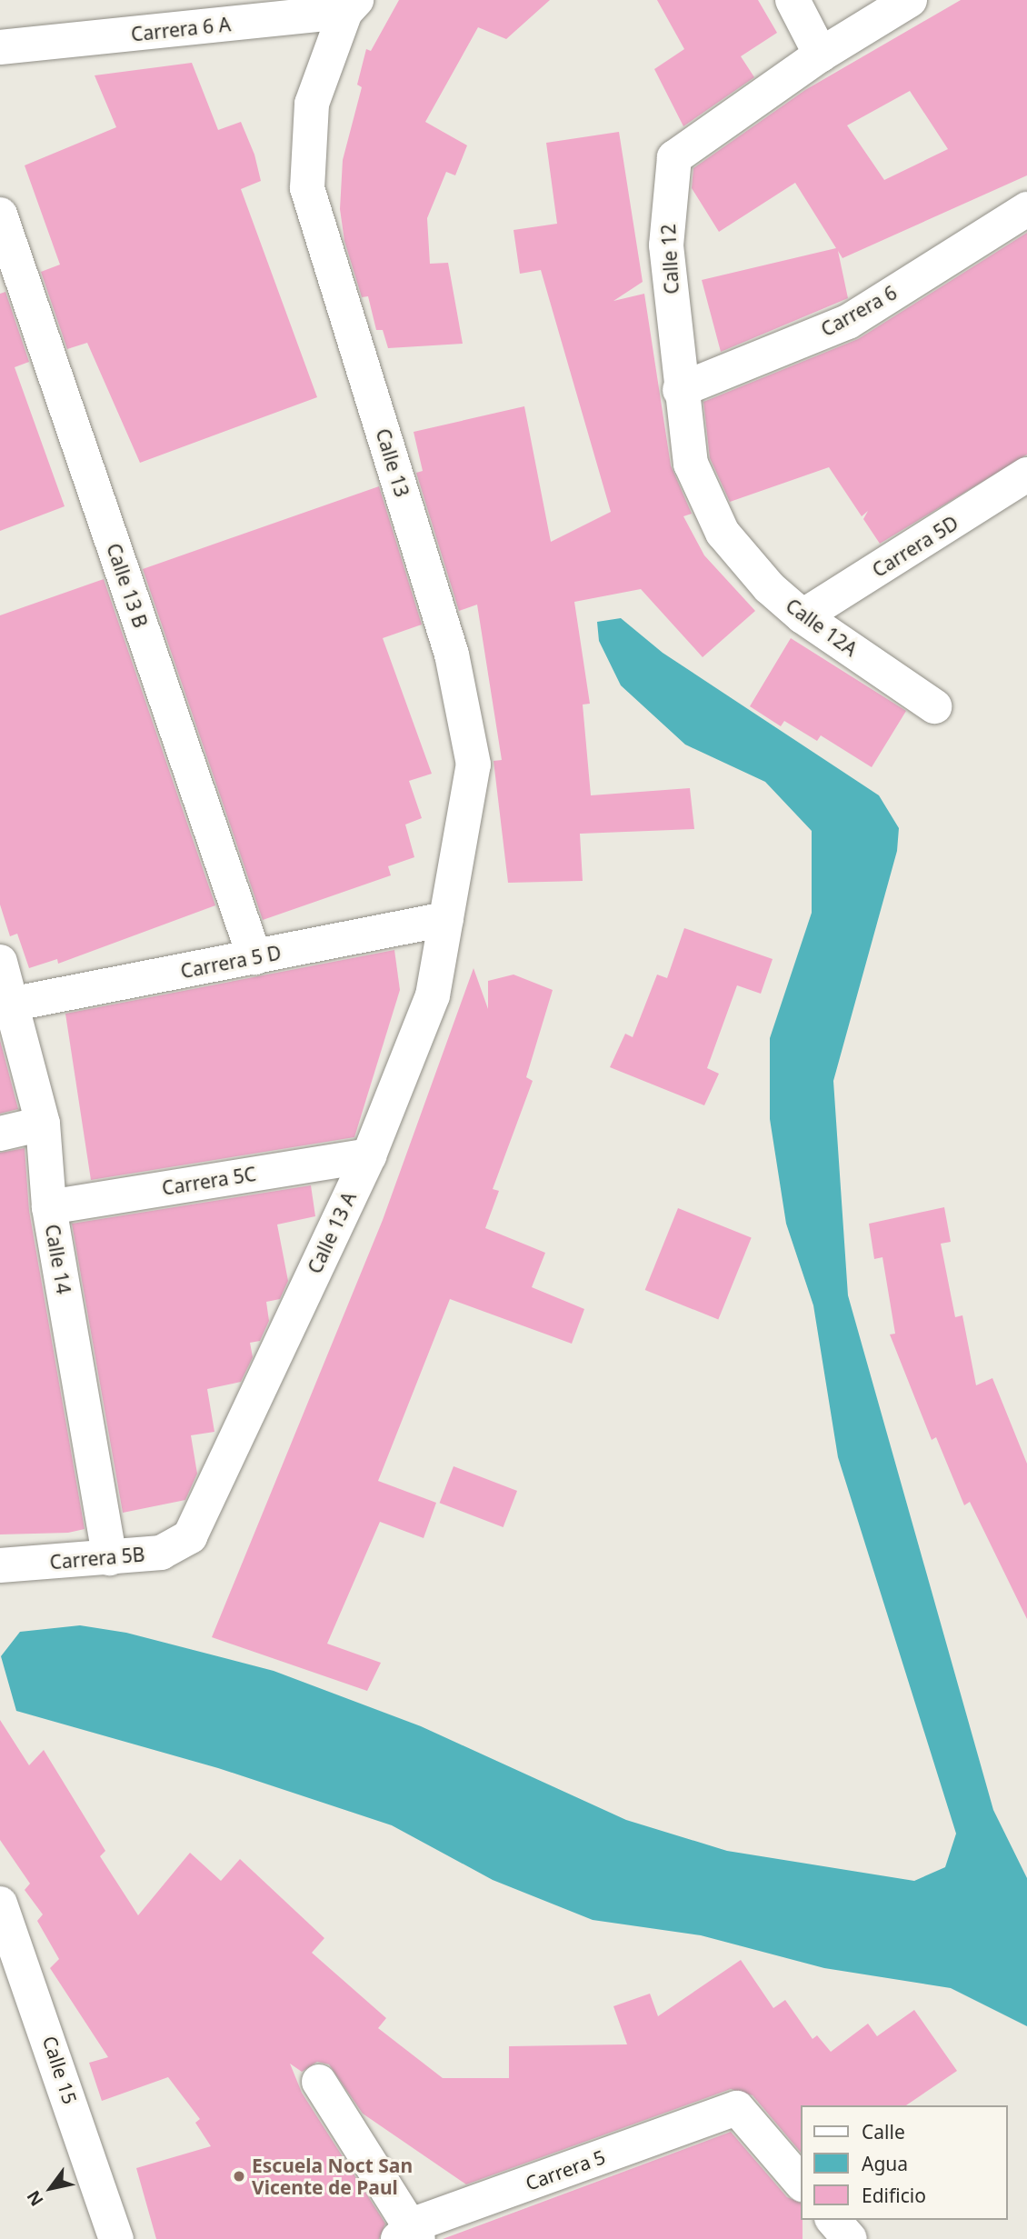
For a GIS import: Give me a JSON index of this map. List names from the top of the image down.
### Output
{
  "streets": {
    "street": [
      "Carrera 6 A",
      "Calle 12",
      "Carrera 6",
      "Calle 13",
      "Carrera 5D",
      "Calle 13 B",
      "Calle 12A",
      "Carrera 5 D",
      "Carrera 5C",
      "Calle 13 A",
      "Calle 14",
      "Carrera 5B",
      "Calle 15",
      "Carrera 5"
    ]
  },
  "crossings": [
    ["Carrera 6 A", "Calle 13"],
    ["Calle 12", "Carrera 6"],
    ["Calle 12", "Calle 12A"],
    ["Calle 13", "Carrera 5 D"],
    ["Calle 13", "Calle 13 A"],
    ["Carrera 5D", "Calle 12A"],
    ["Calle 13 B", "Carrera 5 D"],
    ["Carrera 5 D", "Calle 13 A"],
    ["Carrera 5 D", "Calle 14"],
    ["Carrera 5C", "Calle 13 A"],
    ["Carrera 5C", "Calle 14"],
    ["Calle 13 A", "Carrera 5B"],
    ["Calle 14", "Carrera 5B"]
  ],
  "places": ["Escuela Noct San Vicente de Paul"],
  "legend": ["Calle", "Agua", "Edificio"],
  "north": "bottom left"
}
